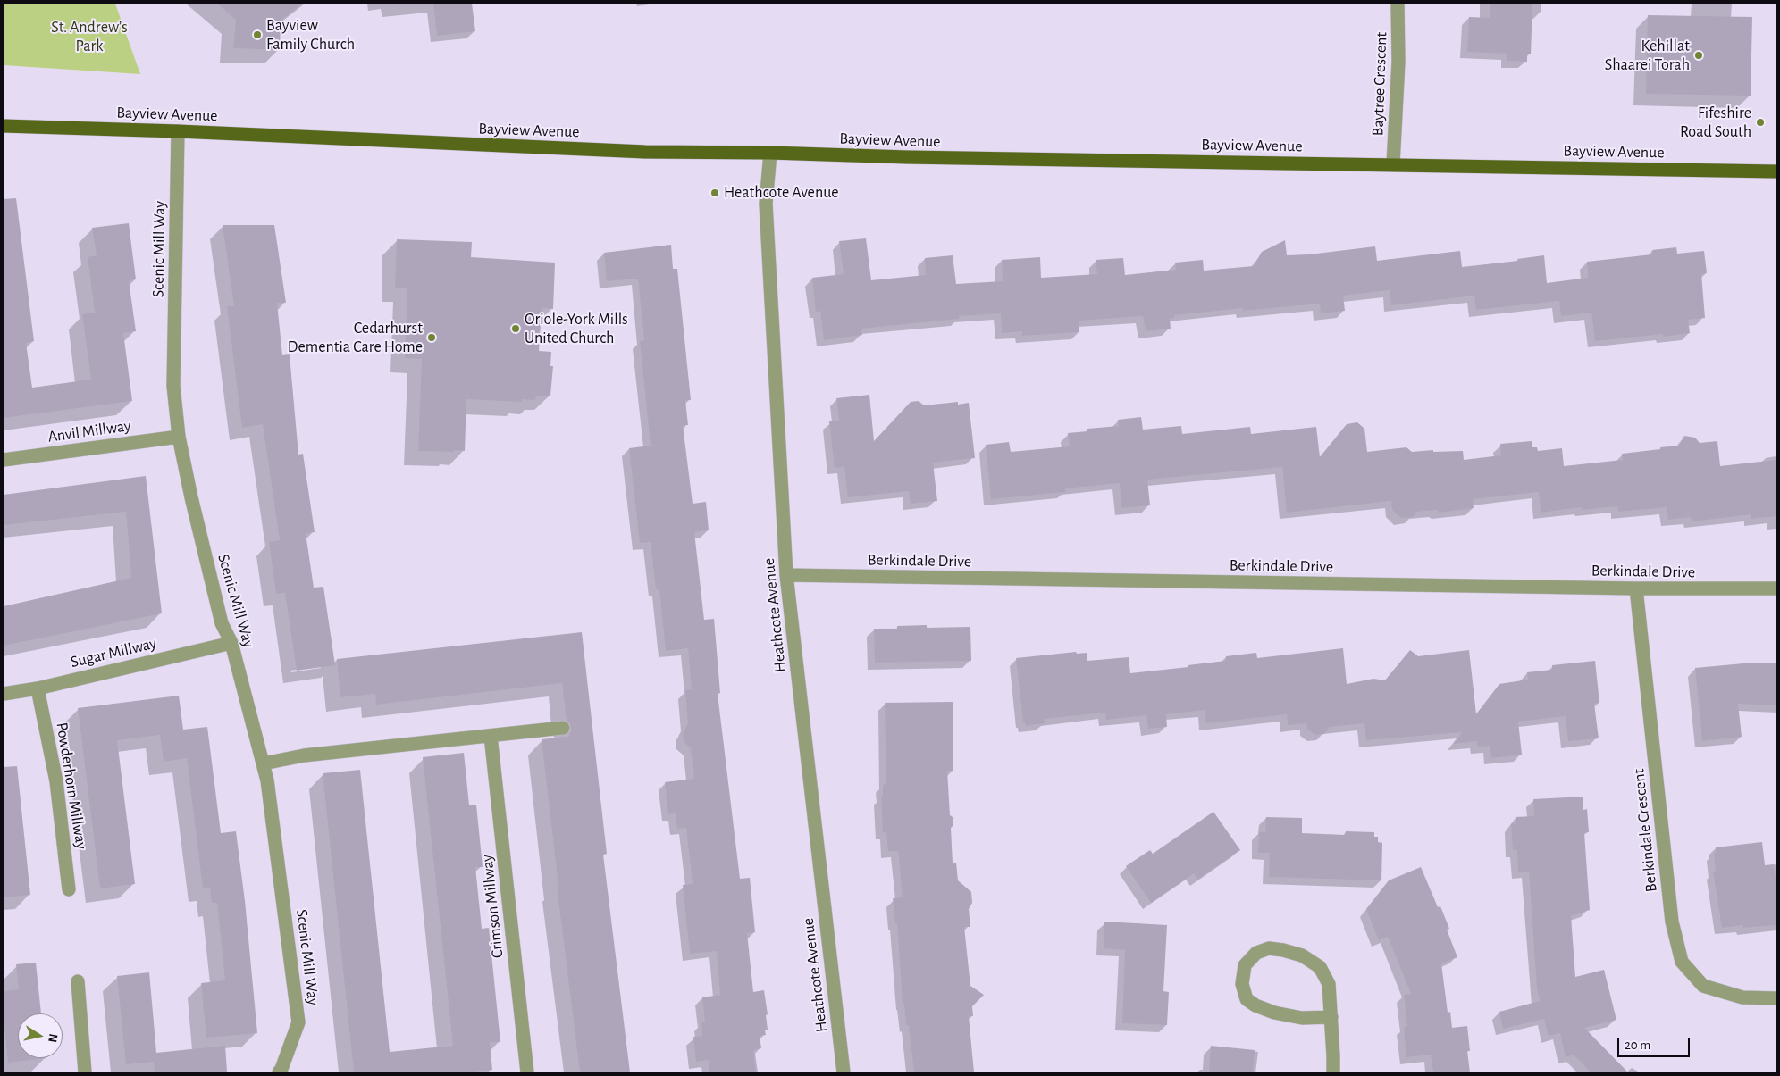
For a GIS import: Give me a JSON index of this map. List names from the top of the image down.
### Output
{
  "streets": {
    "main road": ["Bayview Avenue"],
    "street": [
      "Baytree Crescent",
      "Scenic Mill Way",
      "Anvil Millway",
      "Berkindale Drive",
      "Heathcote Avenue",
      "Sugar Millway",
      "Powderhorn Millway",
      "Berkindale Crescent",
      "Crimson Millway"
    ]
  },
  "crossings": [
    ["Baytree Crescent", "Bayview Avenue"],
    ["Bayview Avenue", "Scenic Mill Way"],
    ["Bayview Avenue", "Heathcote Avenue"],
    ["Scenic Mill Way", "Anvil Millway"],
    ["Scenic Mill Way", "Sugar Millway"],
    ["Berkindale Drive", "Heathcote Avenue"],
    ["Berkindale Drive", "Berkindale Crescent"],
    ["Sugar Millway", "Powderhorn Millway"]
  ],
  "parks": ["St. Andrew’s Park"],
  "places": [
    "Bayview Family Church",
    "Kehillat Shaarei Torah",
    "Fifeshire Road South",
    "Heathcote Avenue",
    "Oriole-York Mills United Church",
    "Cedarhurst Dementia Care Home"
  ],
  "scale_bar": "20 m",
  "north": "right"
}
